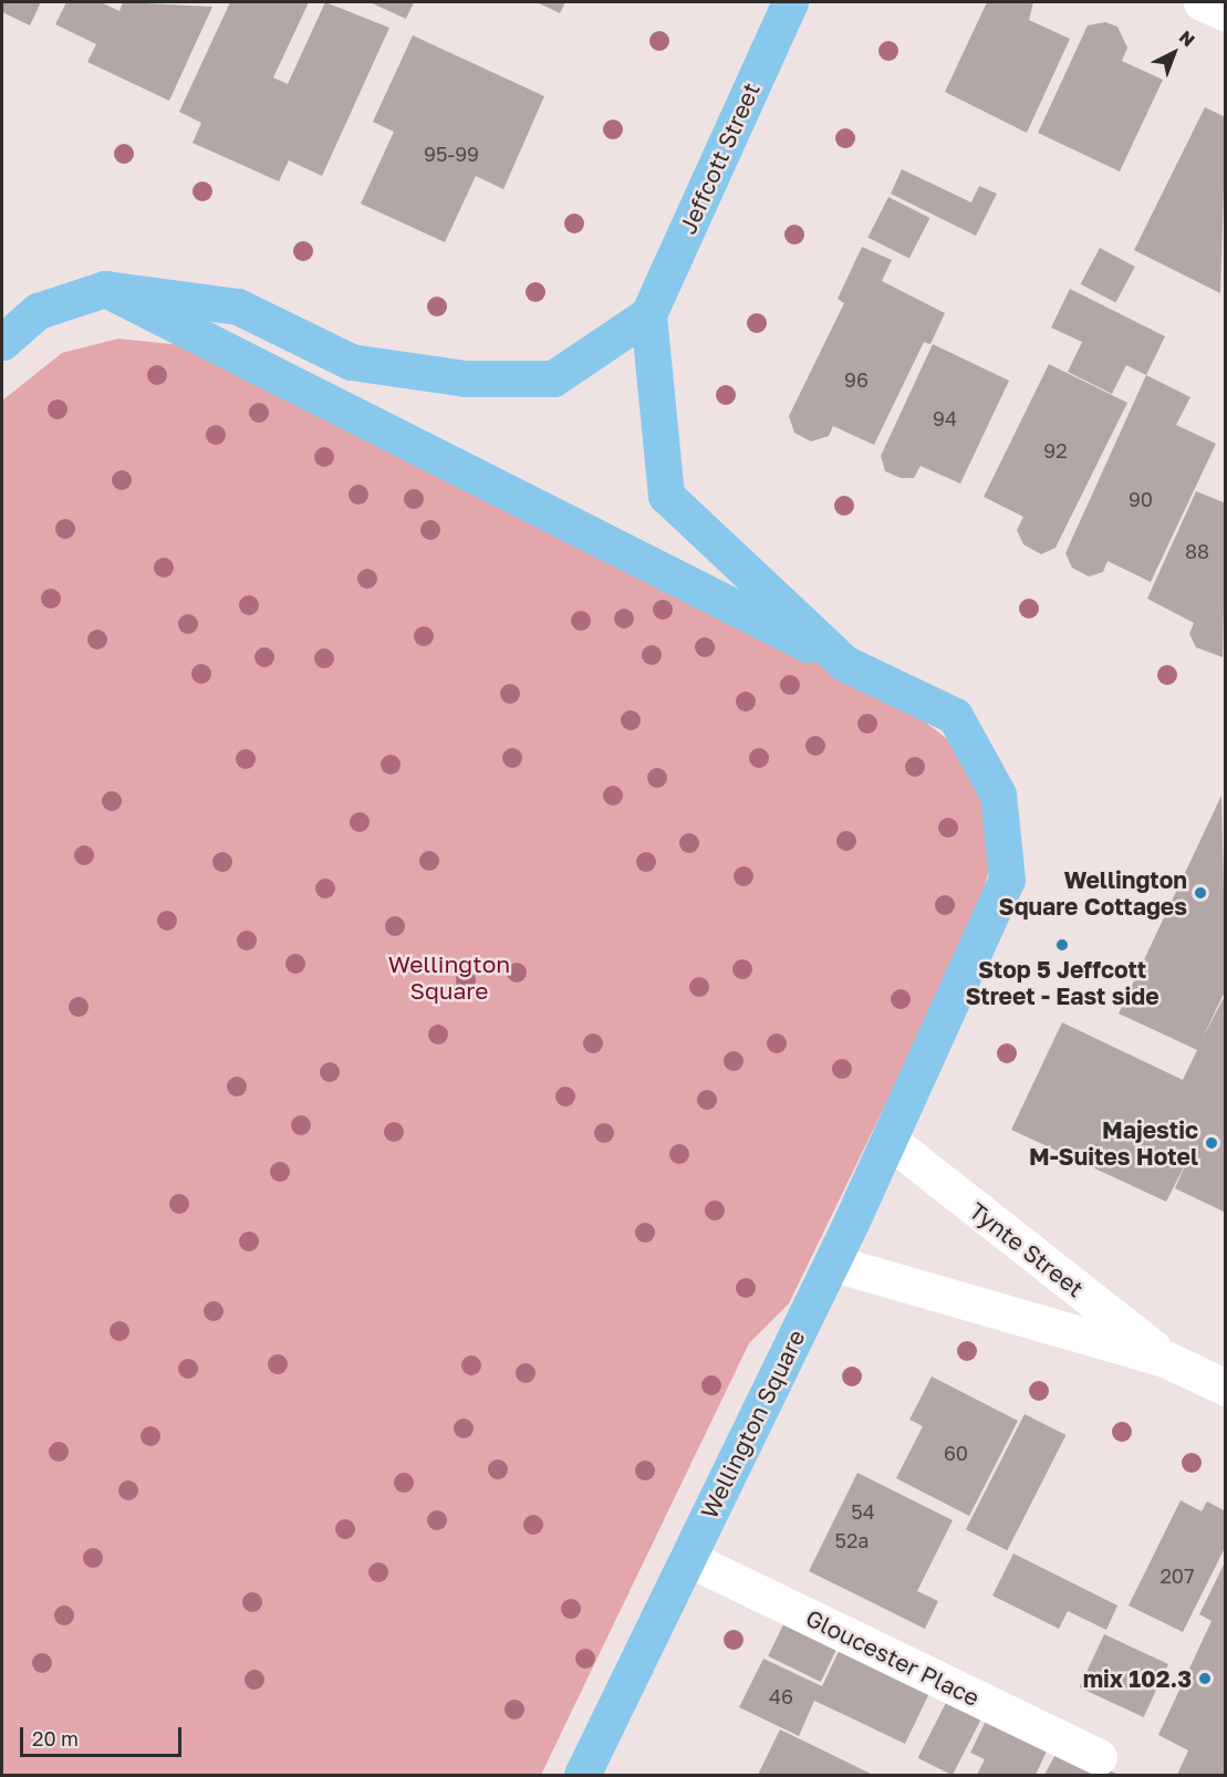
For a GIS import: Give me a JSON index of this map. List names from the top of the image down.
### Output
{
  "streets": {
    "main road": ["Jeffcott Street", "Wellington Square"],
    "street": ["Tynte Street", "Gloucester Place"]
  },
  "crossings": [
    ["Jeffcott Street", "Wellington Square"],
    ["Tynte Street", "Wellington Square"],
    ["Wellington Square", "Gloucester Place"]
  ],
  "parks": ["Wellington Square"],
  "places": [
    "Wellington Square Cottages",
    "Stop 5 Jeffcott Street - East side",
    "Majestic M-Suites Hotel",
    "mix 102.3"
  ],
  "house_numbers": [
    "95-99",
    "96",
    "94",
    "92",
    "90",
    "88",
    "60",
    "54",
    "52a",
    "207",
    "46"
  ],
  "scale_bar": "20 m",
  "north": "top right"
}
